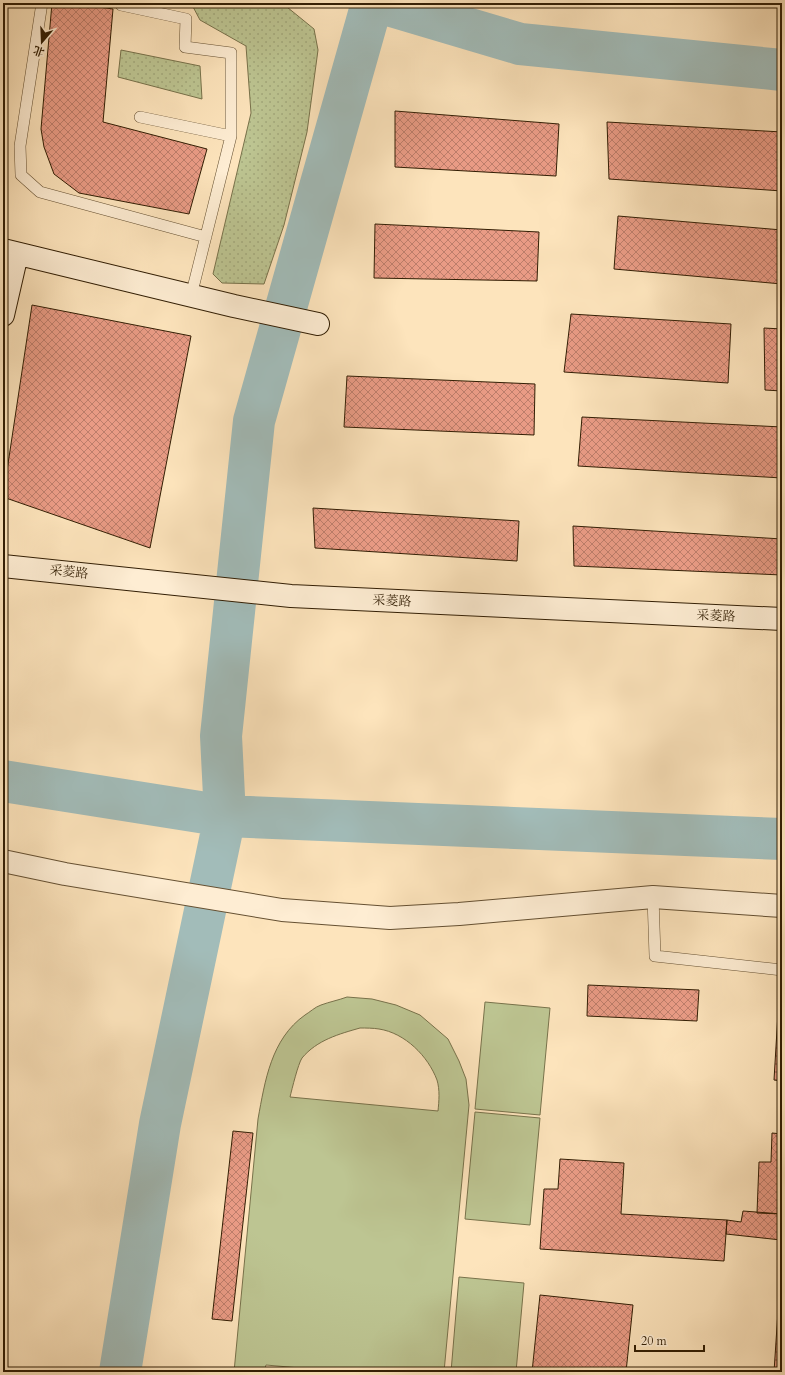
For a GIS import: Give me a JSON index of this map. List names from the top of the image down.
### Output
{
  "streets": {
    "street": ["采菱路"]
  },
  "scale_bar": "20 m",
  "north": "bottom"
}
